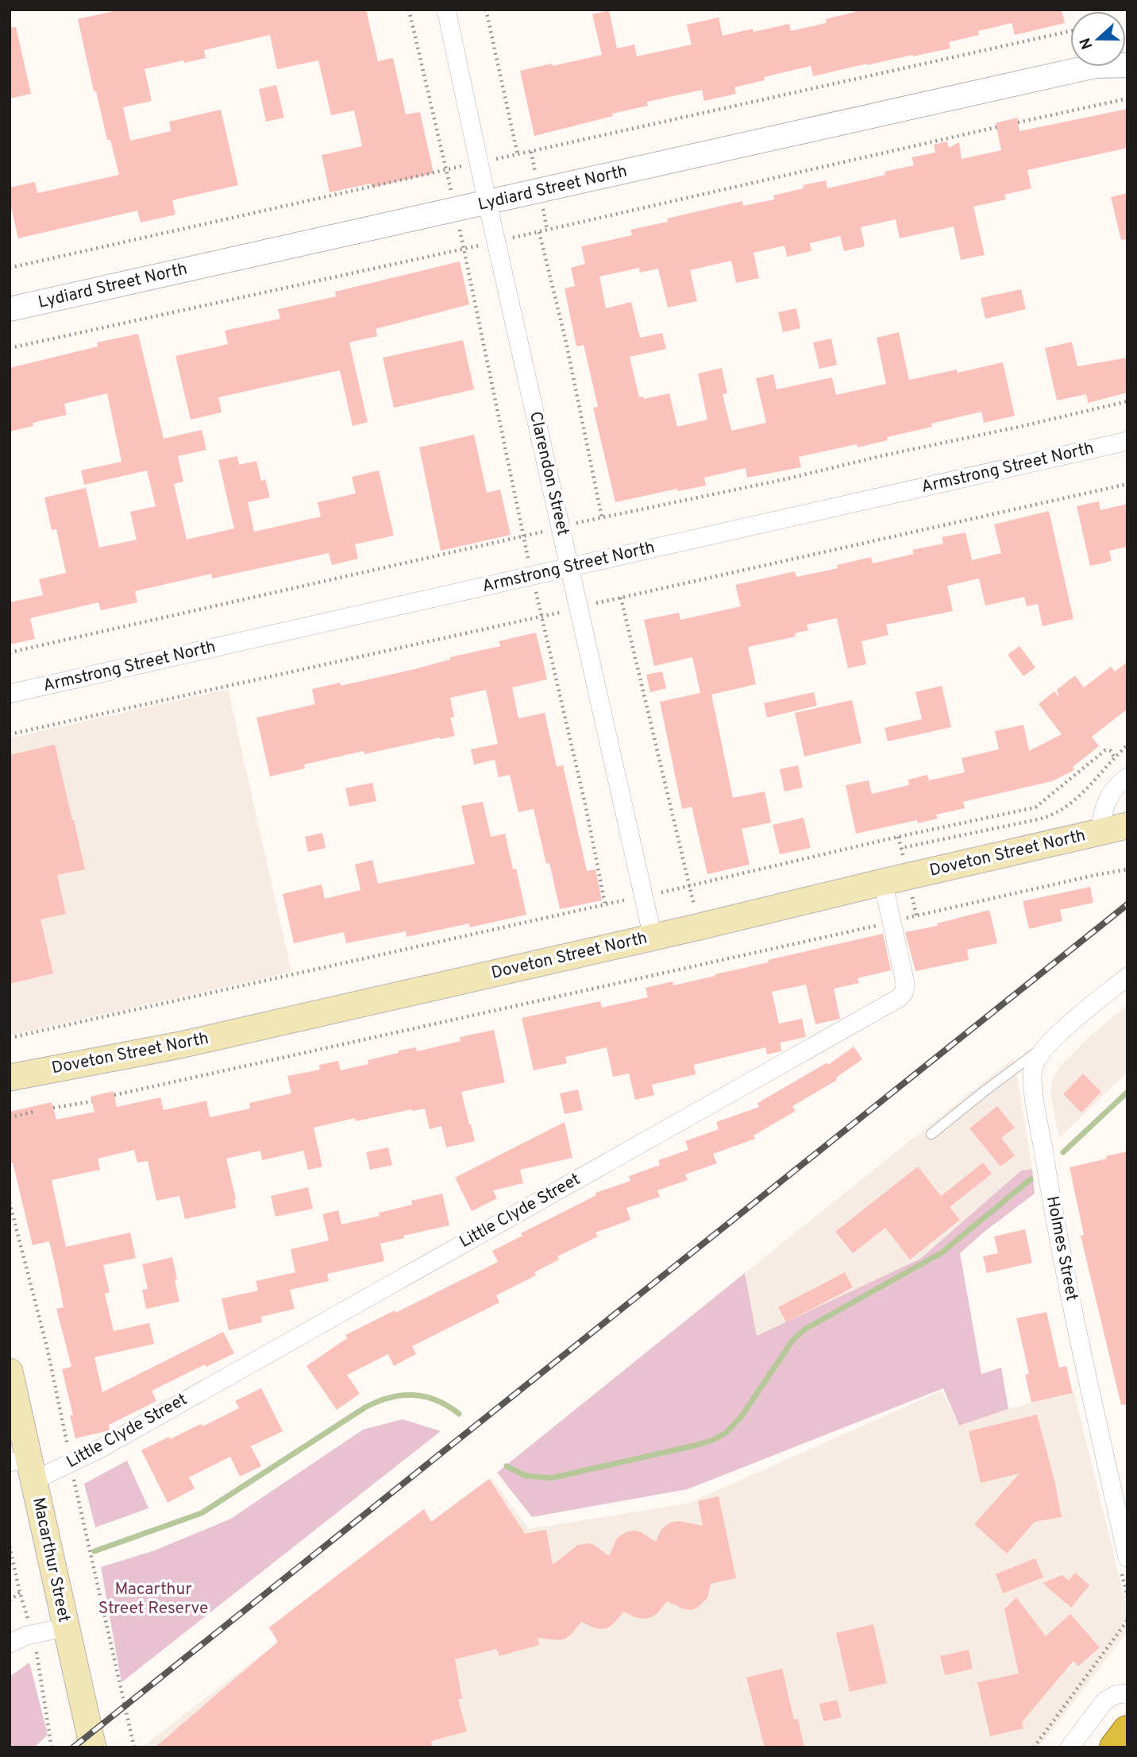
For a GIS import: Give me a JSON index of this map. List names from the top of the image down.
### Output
{
  "streets": {
    "main road": ["Doveton Street North", "Macarthur Street"],
    "street": [
      "Lydiard Street North",
      "Armstrong Street North",
      "Clarendon Street",
      "Little Clyde Street",
      "Holmes Street"
    ]
  },
  "crossings": [
    ["Lydiard Street North", "Clarendon Street"],
    ["Armstrong Street North", "Clarendon Street"],
    ["Clarendon Street", "Doveton Street North"],
    ["Doveton Street North", "Little Clyde Street"],
    ["Little Clyde Street", "Macarthur Street"]
  ],
  "parks": ["Macarthur Street Reserve"],
  "north": "left"
}
